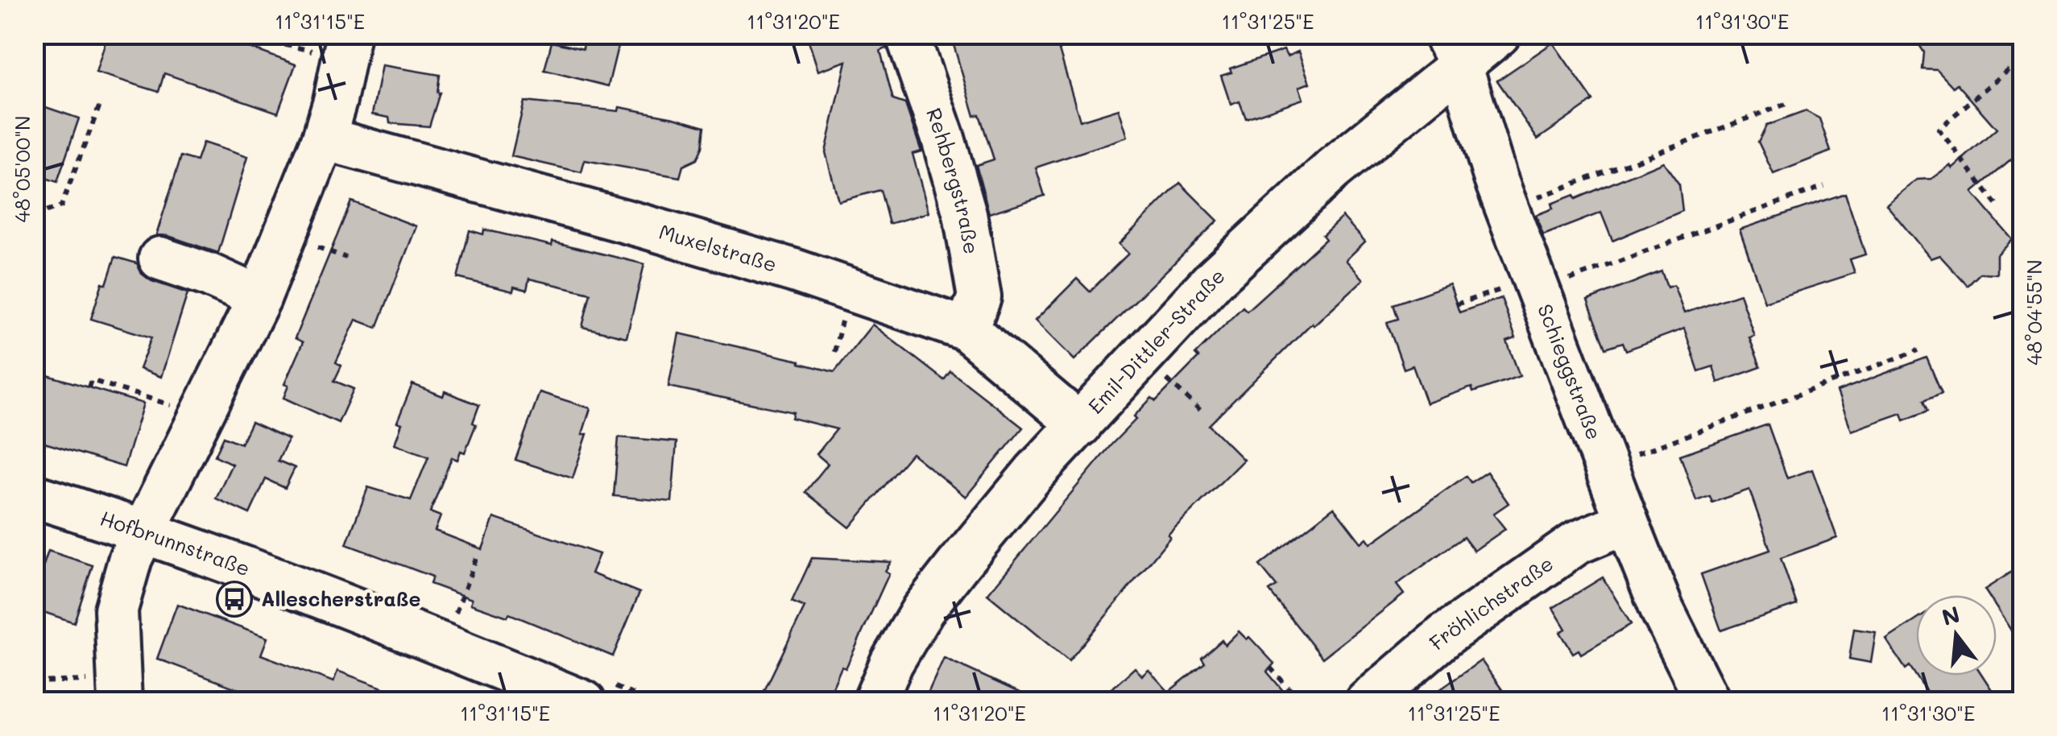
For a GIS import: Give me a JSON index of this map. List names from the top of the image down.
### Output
{
  "streets": {
    "street": [
      "Rehbergstraße",
      "Muxelstraße",
      "Emil-Dittler-Straße",
      "Schieggstraße",
      "Hofbrunnstraße",
      "Fröhlichstraße"
    ]
  },
  "crossings": [
    ["Rehbergstraße", "Muxelstraße"],
    ["Muxelstraße", "Emil-Dittler-Straße"],
    ["Emil-Dittler-Straße", "Schieggstraße"],
    ["Schieggstraße", "Fröhlichstraße"]
  ],
  "places": {
    "bus stop": ["Allescherstraße"]
  },
  "north": "top",
  "coordinates": [
    "11°31'15\"E",
    "11°31'20\"E",
    "11°31'25\"E",
    "11°31'30\"E",
    "48°05'00\"N",
    "48°04'55\"N"
  ]
}
